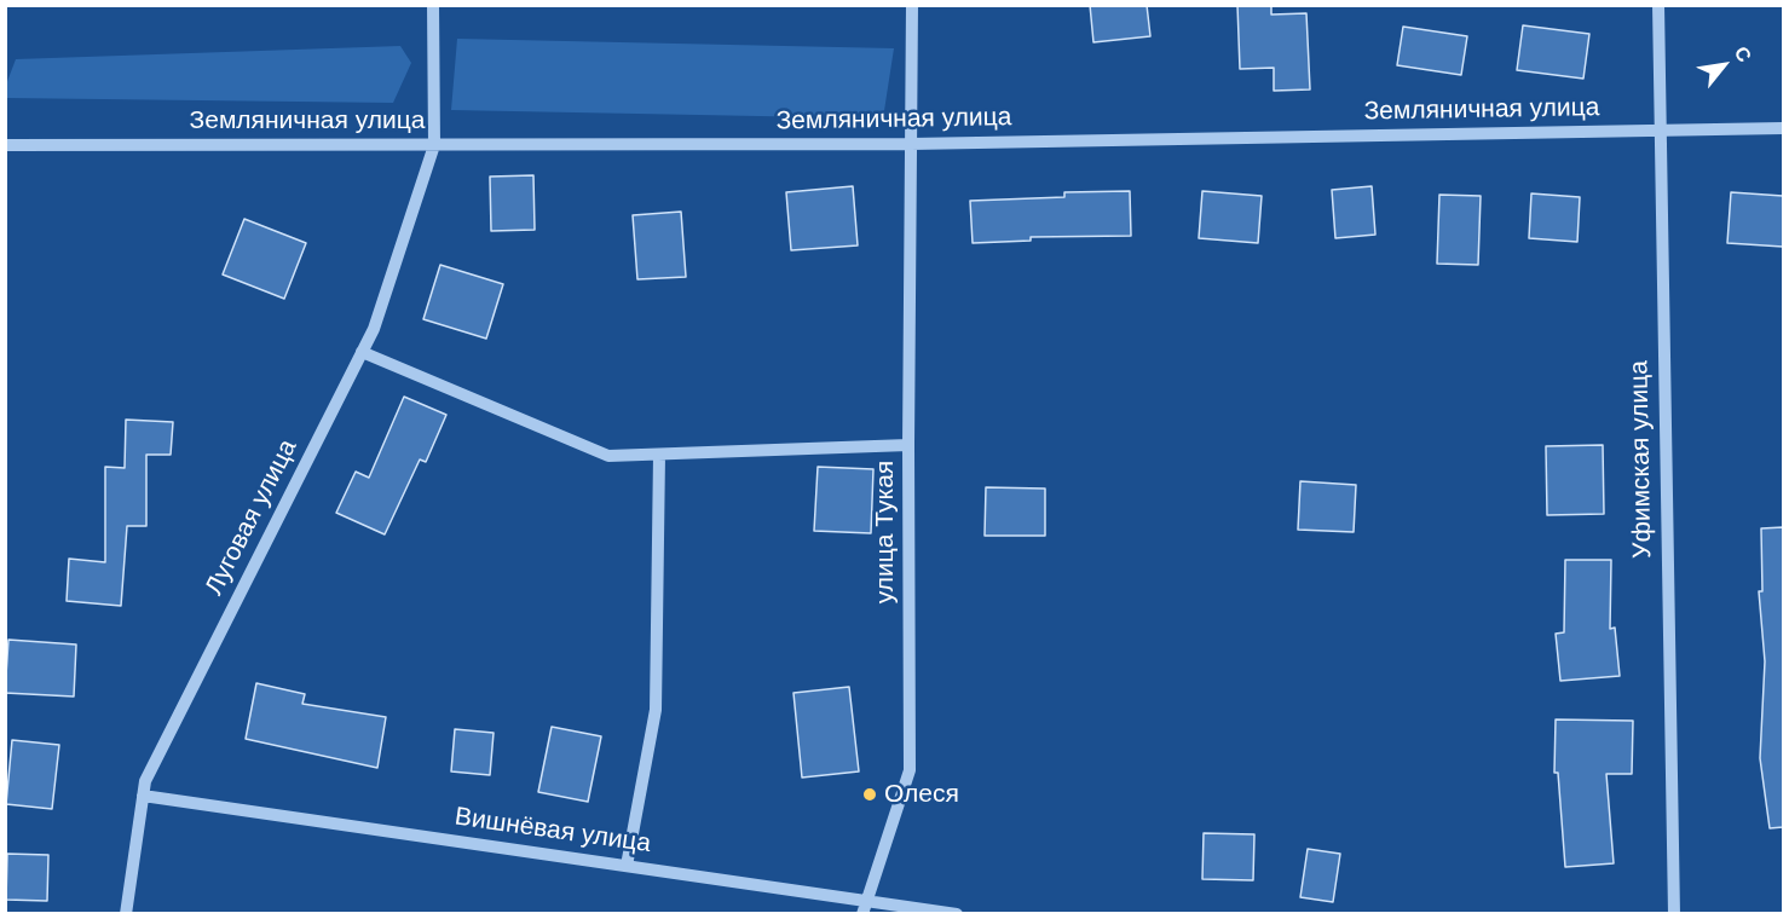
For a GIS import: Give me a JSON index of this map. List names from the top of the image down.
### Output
{
  "streets": {
    "street": [
      "Земляничная улица",
      "Уфимская улица",
      "Луговая улица",
      "улица Тукая",
      "Вишнёвая улица"
    ]
  },
  "crossings": [
    ["Земляничная улица", "Уфимская улица"],
    ["Земляничная улица", "Луговая улица"],
    ["Земляничная улица", "улица Тукая"],
    ["Луговая улица", "Вишнёвая улица"],
    ["улица Тукая", "Вишнёвая улица"]
  ],
  "places": ["Олеся"],
  "north": "top right"
}
